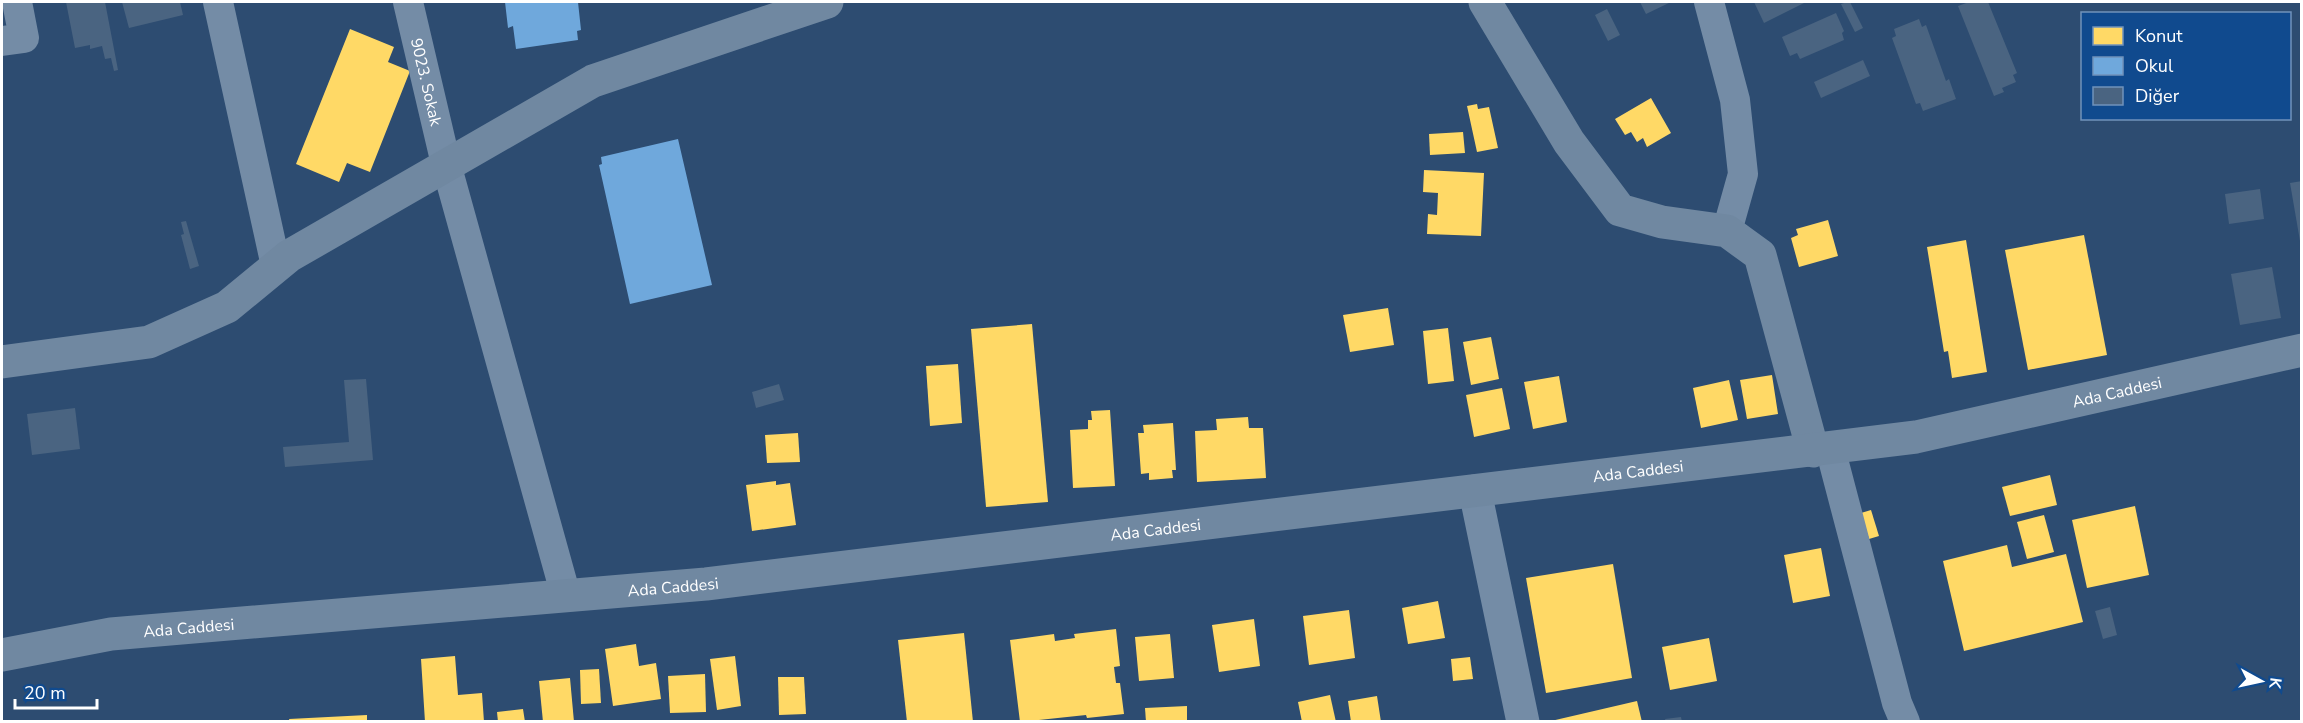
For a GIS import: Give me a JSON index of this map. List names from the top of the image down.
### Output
{
  "streets": {
    "main road": ["Ada Caddesi"],
    "street": ["9023. Sokak"]
  },
  "crossings": [
    ["9023. Sokak", "Ada Caddesi"]
  ],
  "legend": ["Konut", "Okul", "Diğer"],
  "scale_bar": "20 m",
  "north": "right"
}
